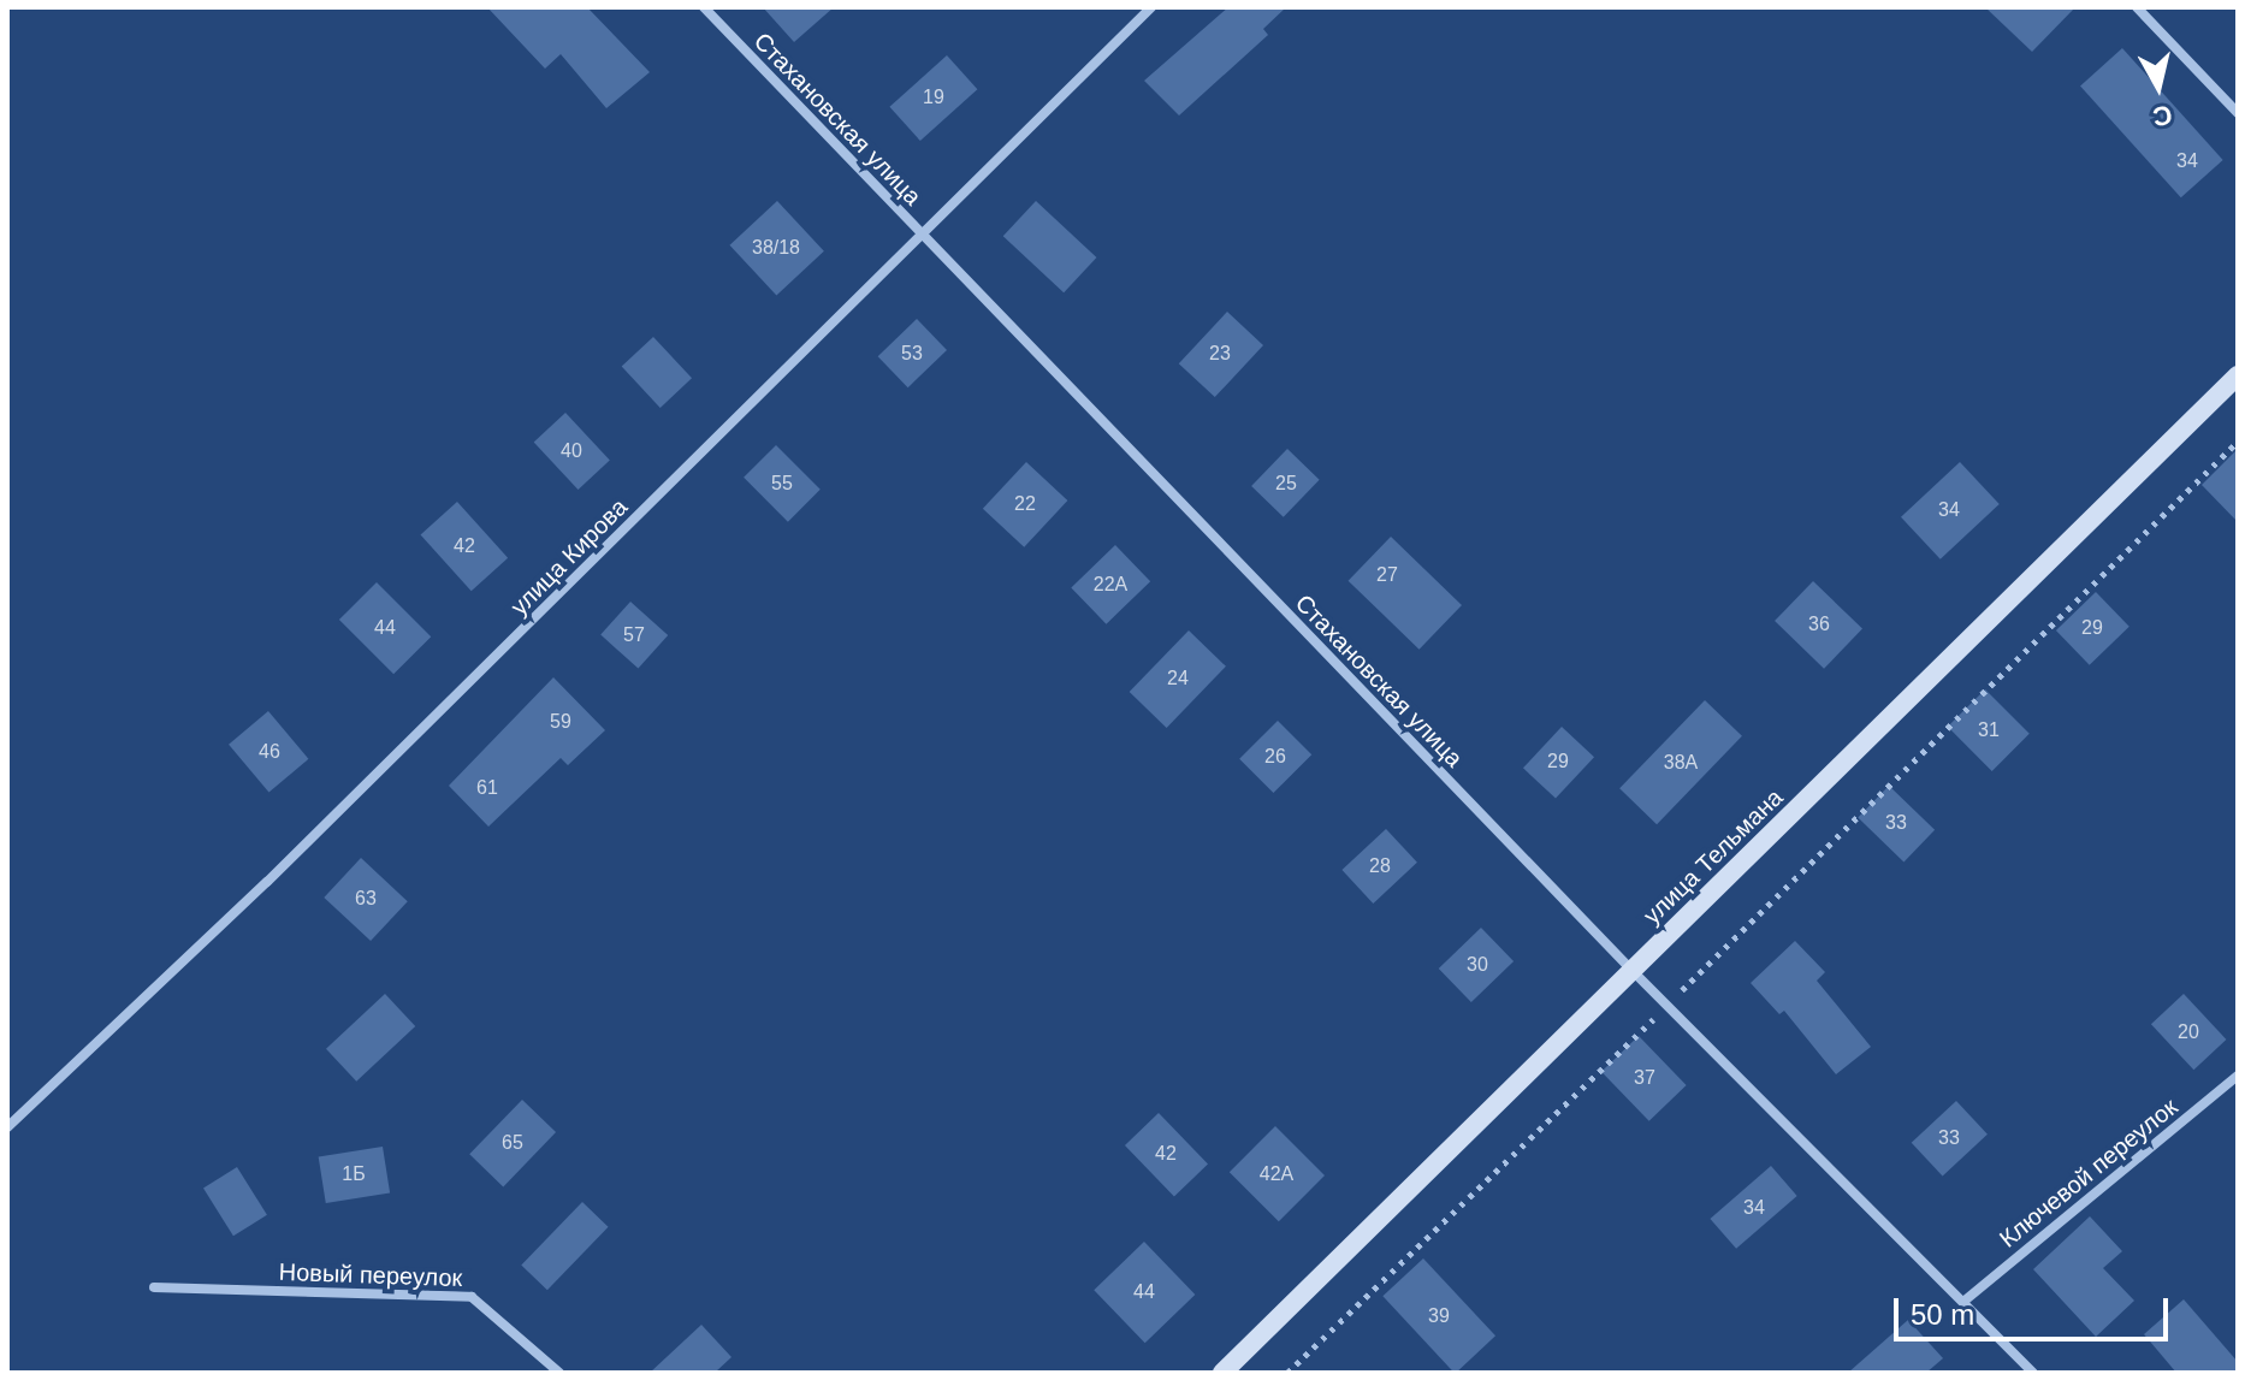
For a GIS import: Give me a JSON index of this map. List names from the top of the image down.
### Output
{
  "streets": {
    "street": [
      "Стахановская улица",
      "улица Кирова",
      "улица Тельмана",
      "Ключевой переулок",
      "Новый переулок"
    ]
  },
  "crossings": [
    ["Стахановская улица", "улица Кирова"],
    ["Стахановская улица", "улица Тельмана"],
    ["Стахановская улица", "Ключевой переулок"]
  ],
  "house_numbers": [
    "19",
    "34",
    "38/18",
    "53",
    "23",
    "40",
    "55",
    "25",
    "22",
    "34",
    "42",
    "27",
    "22А",
    "36",
    "44",
    "29",
    "57",
    "24",
    "59",
    "31",
    "46",
    "26",
    "29",
    "38А",
    "61",
    "33",
    "28",
    "63",
    "30",
    "20",
    "37",
    "33",
    "65",
    "42",
    "1Б",
    "42А",
    "34",
    "44",
    "39"
  ],
  "scale_bar": "50 m",
  "north": "bottom"
}
